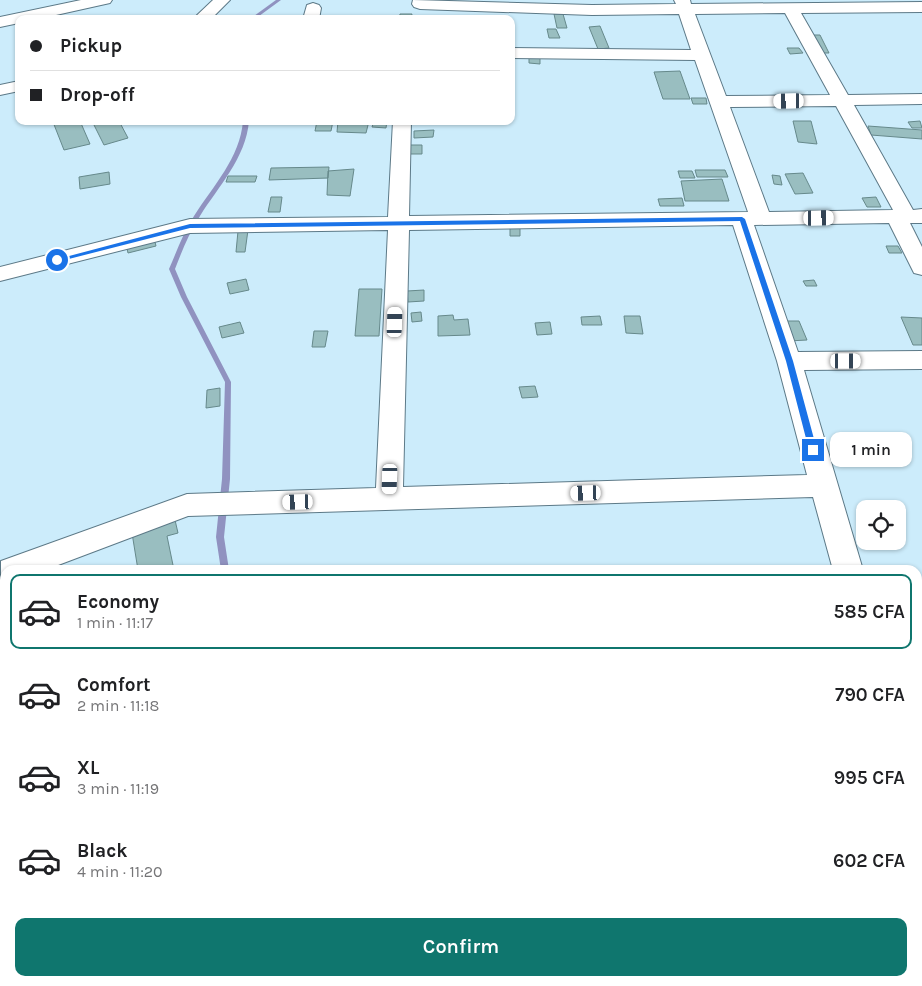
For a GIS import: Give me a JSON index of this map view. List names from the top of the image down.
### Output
{
  "page": {
    "banner": ["Pickup", "Drop-off"],
    "bubble": "1 min",
    "list": [
      {
        "name": "Economy",
        "note": "1 min · 11:17",
        "value": "585 CFA"
      },
      {
        "name": "Comfort",
        "note": "2 min · 11:18",
        "value": "790 CFA"
      },
      {
        "name": "XL",
        "note": "3 min · 11:19",
        "value": "995 CFA"
      },
      {
        "name": "Black",
        "note": "4 min · 11:20",
        "value": "602 CFA"
      }
    ],
    "buttons": "Confirm"
  }
}
